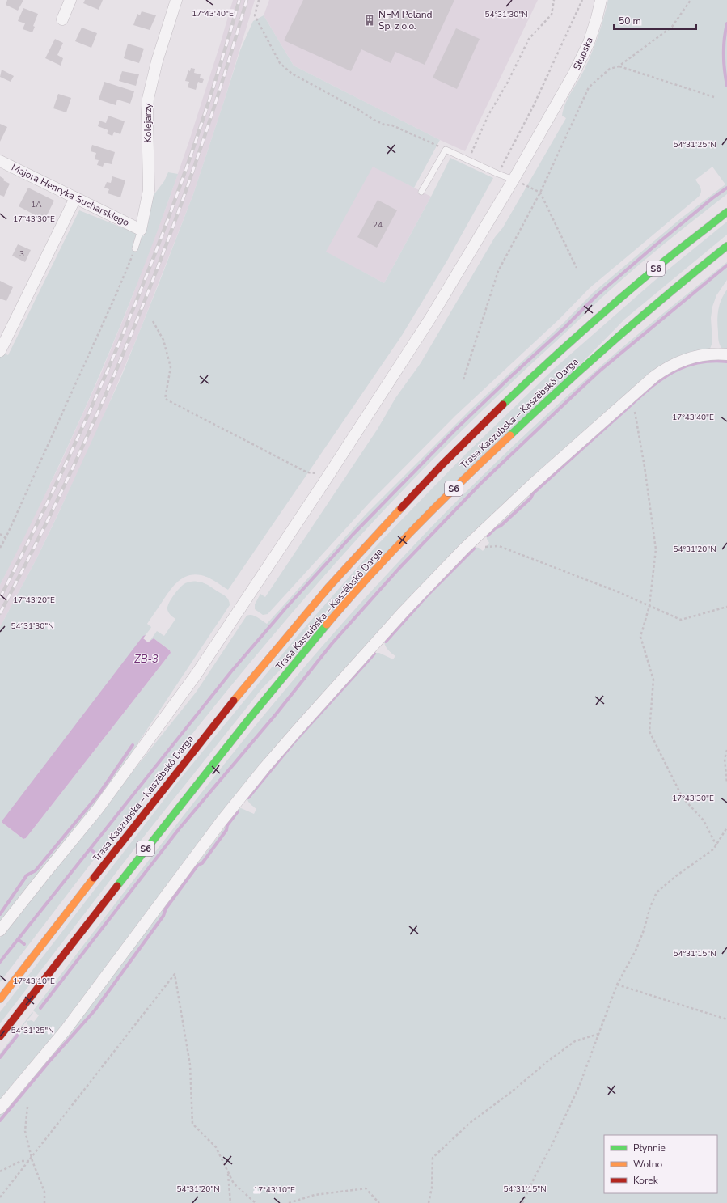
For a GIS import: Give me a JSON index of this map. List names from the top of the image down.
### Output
{
  "streets": {
    "highway": ["S6", "Trasa Kaszubska – Kaszëbskô Darga"],
    "street": ["Słupska", "Kolejarzy", "Majora Henryka Sucharskiego"]
  },
  "crossings": [
    ["Kolejarzy", "Majora Henryka Sucharskiego"]
  ],
  "water": ["ZB-3"],
  "places": {
    "building": ["NFM Poland Sp. z o.o."]
  },
  "house_numbers": ["1A", "24", "3"],
  "legend": ["Płynnie", "Wolno", "Korek"],
  "scale_bar": "50 m",
  "coordinates": [
    "17°43'40\"E",
    "54°31'30\"N",
    "54°31'25\"N",
    "17°43'30\"E",
    "54°31'20\"N",
    "17°43'20\"E",
    "54°31'15\"N",
    "17°43'10\"E"
  ]
}
